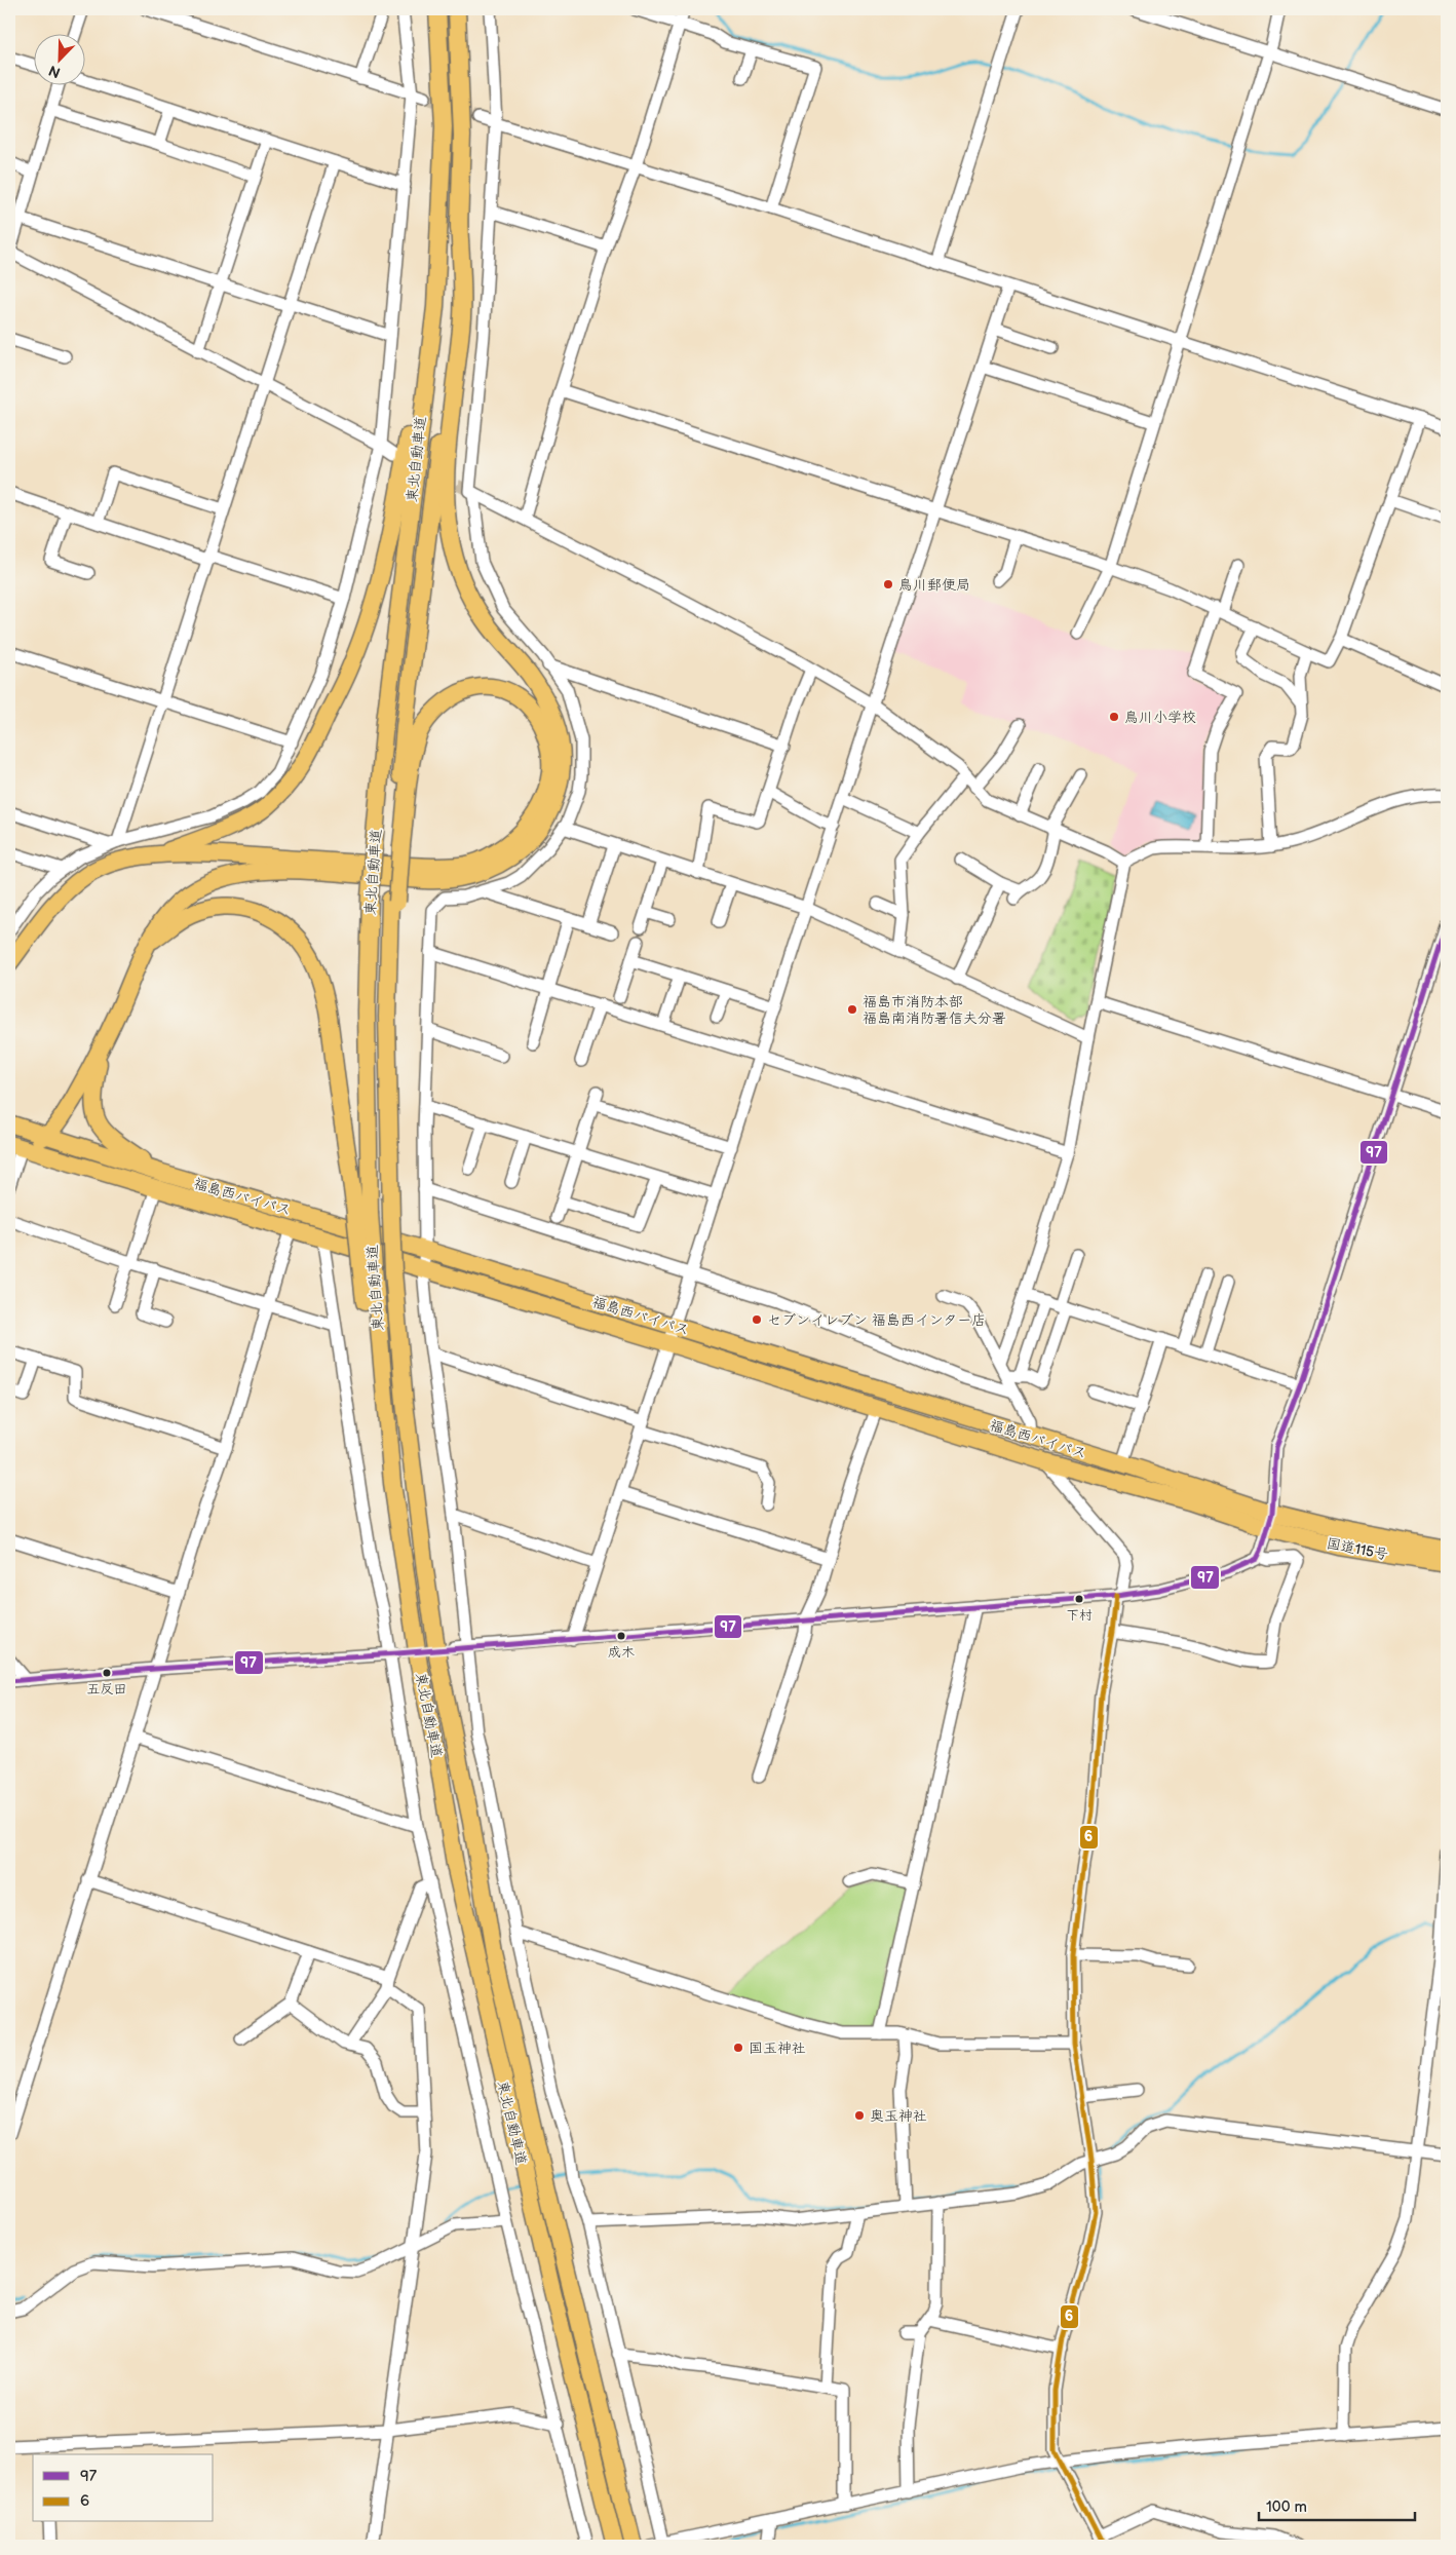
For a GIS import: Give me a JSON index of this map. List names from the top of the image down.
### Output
{
  "streets": {
    "highway": ["東北自動車道", "福島西バイパス", "国道115号"]
  },
  "crossings": [
    ["福島西バイパス", "国道115号"]
  ],
  "places": [
    "鳥川郵便局",
    "鳥川小学校",
    "福島市消防本部 福島南消防署信夫分署",
    "セブンイレブン 福島西インター店",
    "下村",
    "成木",
    "五反田",
    "国玉神社",
    "奥玉神社"
  ],
  "lines": ["transit line 97", "transit line 6"],
  "legend": ["97", "6"],
  "scale_bar": "100 m",
  "north": "bottom left"
}
